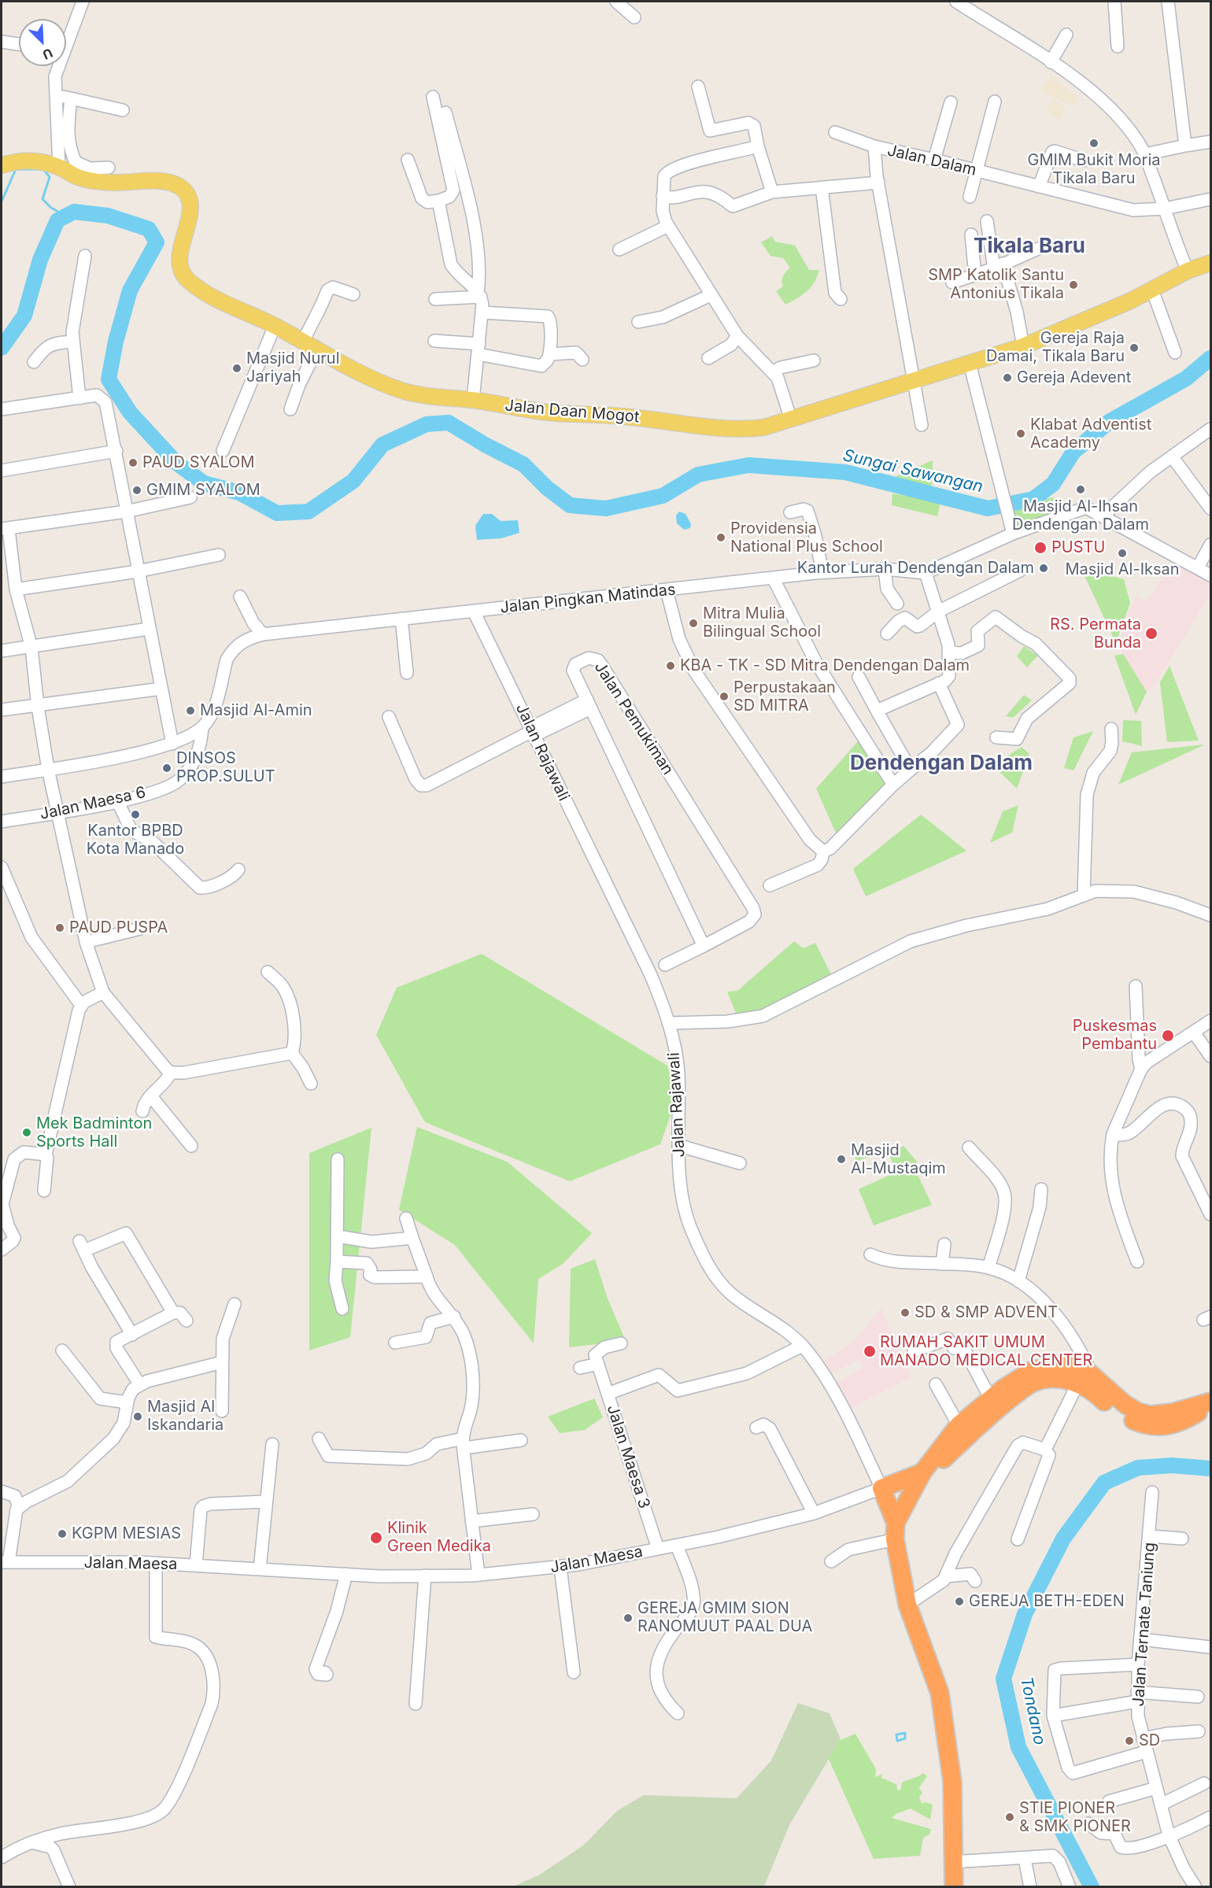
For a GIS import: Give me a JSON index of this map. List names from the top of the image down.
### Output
{
  "streets": {
    "highway": ["Jalan Maesa"],
    "main road": ["Jalan Daan Mogot"],
    "street": [
      "Jalan Dalam",
      "Jalan Pingkan Matindas",
      "Jalan Pemukiman",
      "Jalan Rajawali",
      "Jalan Maesa 6",
      "Jalan Maesa 3",
      "Jalan Ternate Taniung"
    ]
  },
  "crossings": [
    ["Jalan Dalam", "Jalan Daan Mogot"],
    ["Jalan Pingkan Matindas", "Jalan Rajawali"],
    ["Jalan Pingkan Matindas", "Jalan Maesa 6"],
    ["Jalan Rajawali", "Jalan Maesa"],
    ["Jalan Maesa 3", "Jalan Maesa"]
  ],
  "districts": ["Tikala Baru", "Dendengan Dalam"],
  "water": ["Sungai Sawangan", "Tondano"],
  "places": [
    "GMIM Bukit Moria Tikala Baru",
    "SMP Katolik Santu Antonius Tikala",
    "Gereja Raja Damai, Tikala Baru",
    "Masjid Nurul Jariyah",
    "Gereja Adevent",
    "Klabat Adventist Academy",
    "PAUD SYALOM",
    "Masjid Al-Ihsan Dendengan Dalam",
    "GMIM SYALOM",
    "Providensia National Plus School",
    "PUSTU",
    "Masjid Al-Iksan",
    "Kantor Lurah Dendengan Dalam",
    "Mitra Mulia Bilingual School",
    "RS. Permata Bunda",
    "KBA - TK - SD Mitra Dendengan Dalam",
    "Perpustakaan SD MITRA",
    "Masjid Al-Amin",
    "DINSOS PROP.SULUT",
    "Kantor BPBD Kota Manado",
    "PAUD PUSPA",
    "Puskesmas Pembantu",
    "Mek Badminton Sports Hall",
    "Masjid Al-Mustaqim",
    "SD & SMP ADVENT",
    "RUMAH SAKIT UMUM MANADO MEDICAL CENTER",
    "Masjid Al Iskandaria",
    "KGPM MESIAS",
    "Klinik Green Medika",
    "GEREJA BETH-EDEN",
    "GEREJA GMIM SION RANOMUUT PAAL DUA",
    "SD",
    "STIE PIONER & SMK PIONER"
  ],
  "north": "bottom right"
}
